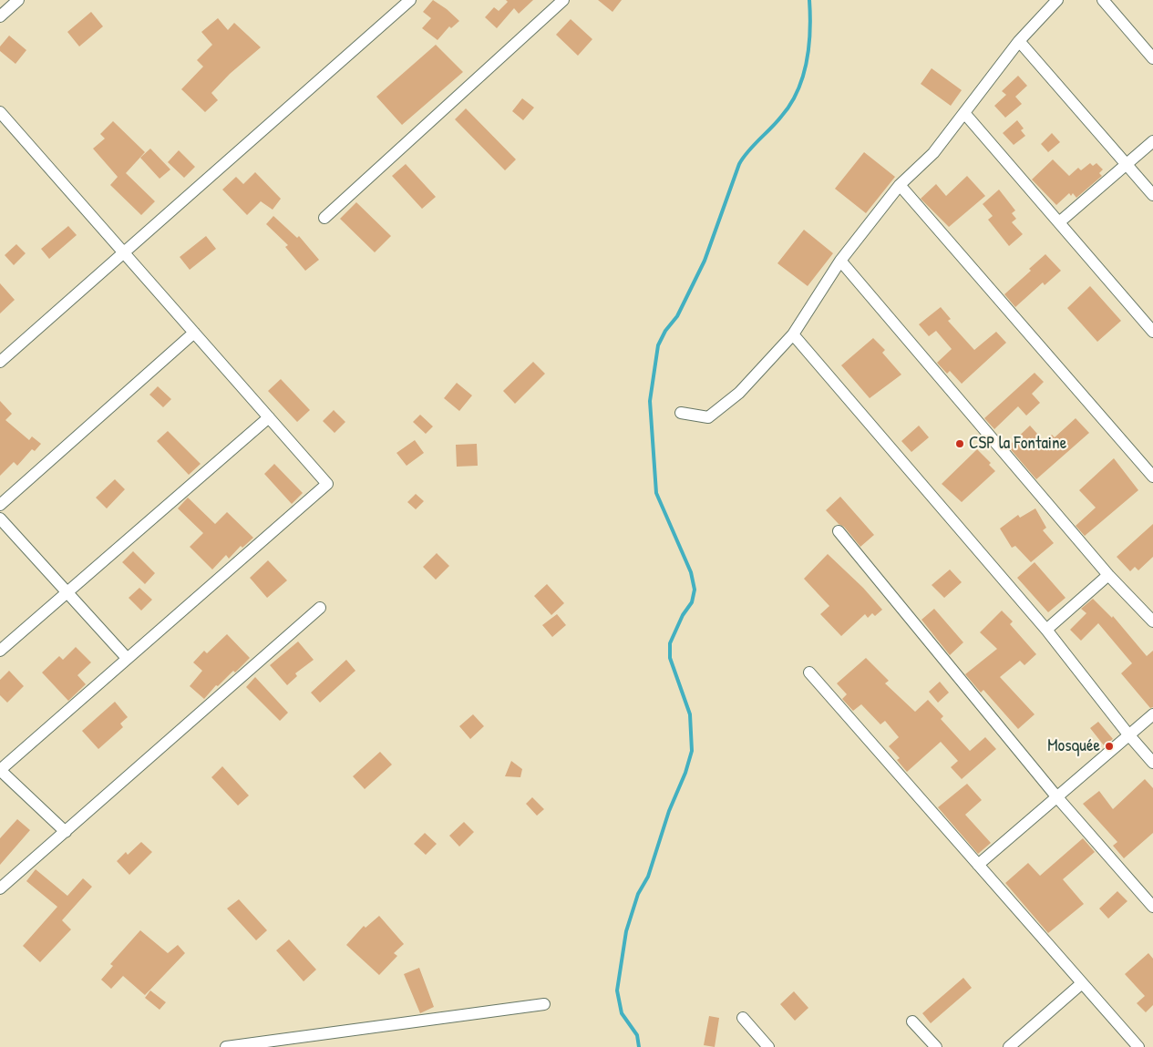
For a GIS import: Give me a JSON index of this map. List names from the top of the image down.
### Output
{
  "places": ["CSP la Fontaine", "Mosquée"]
}
